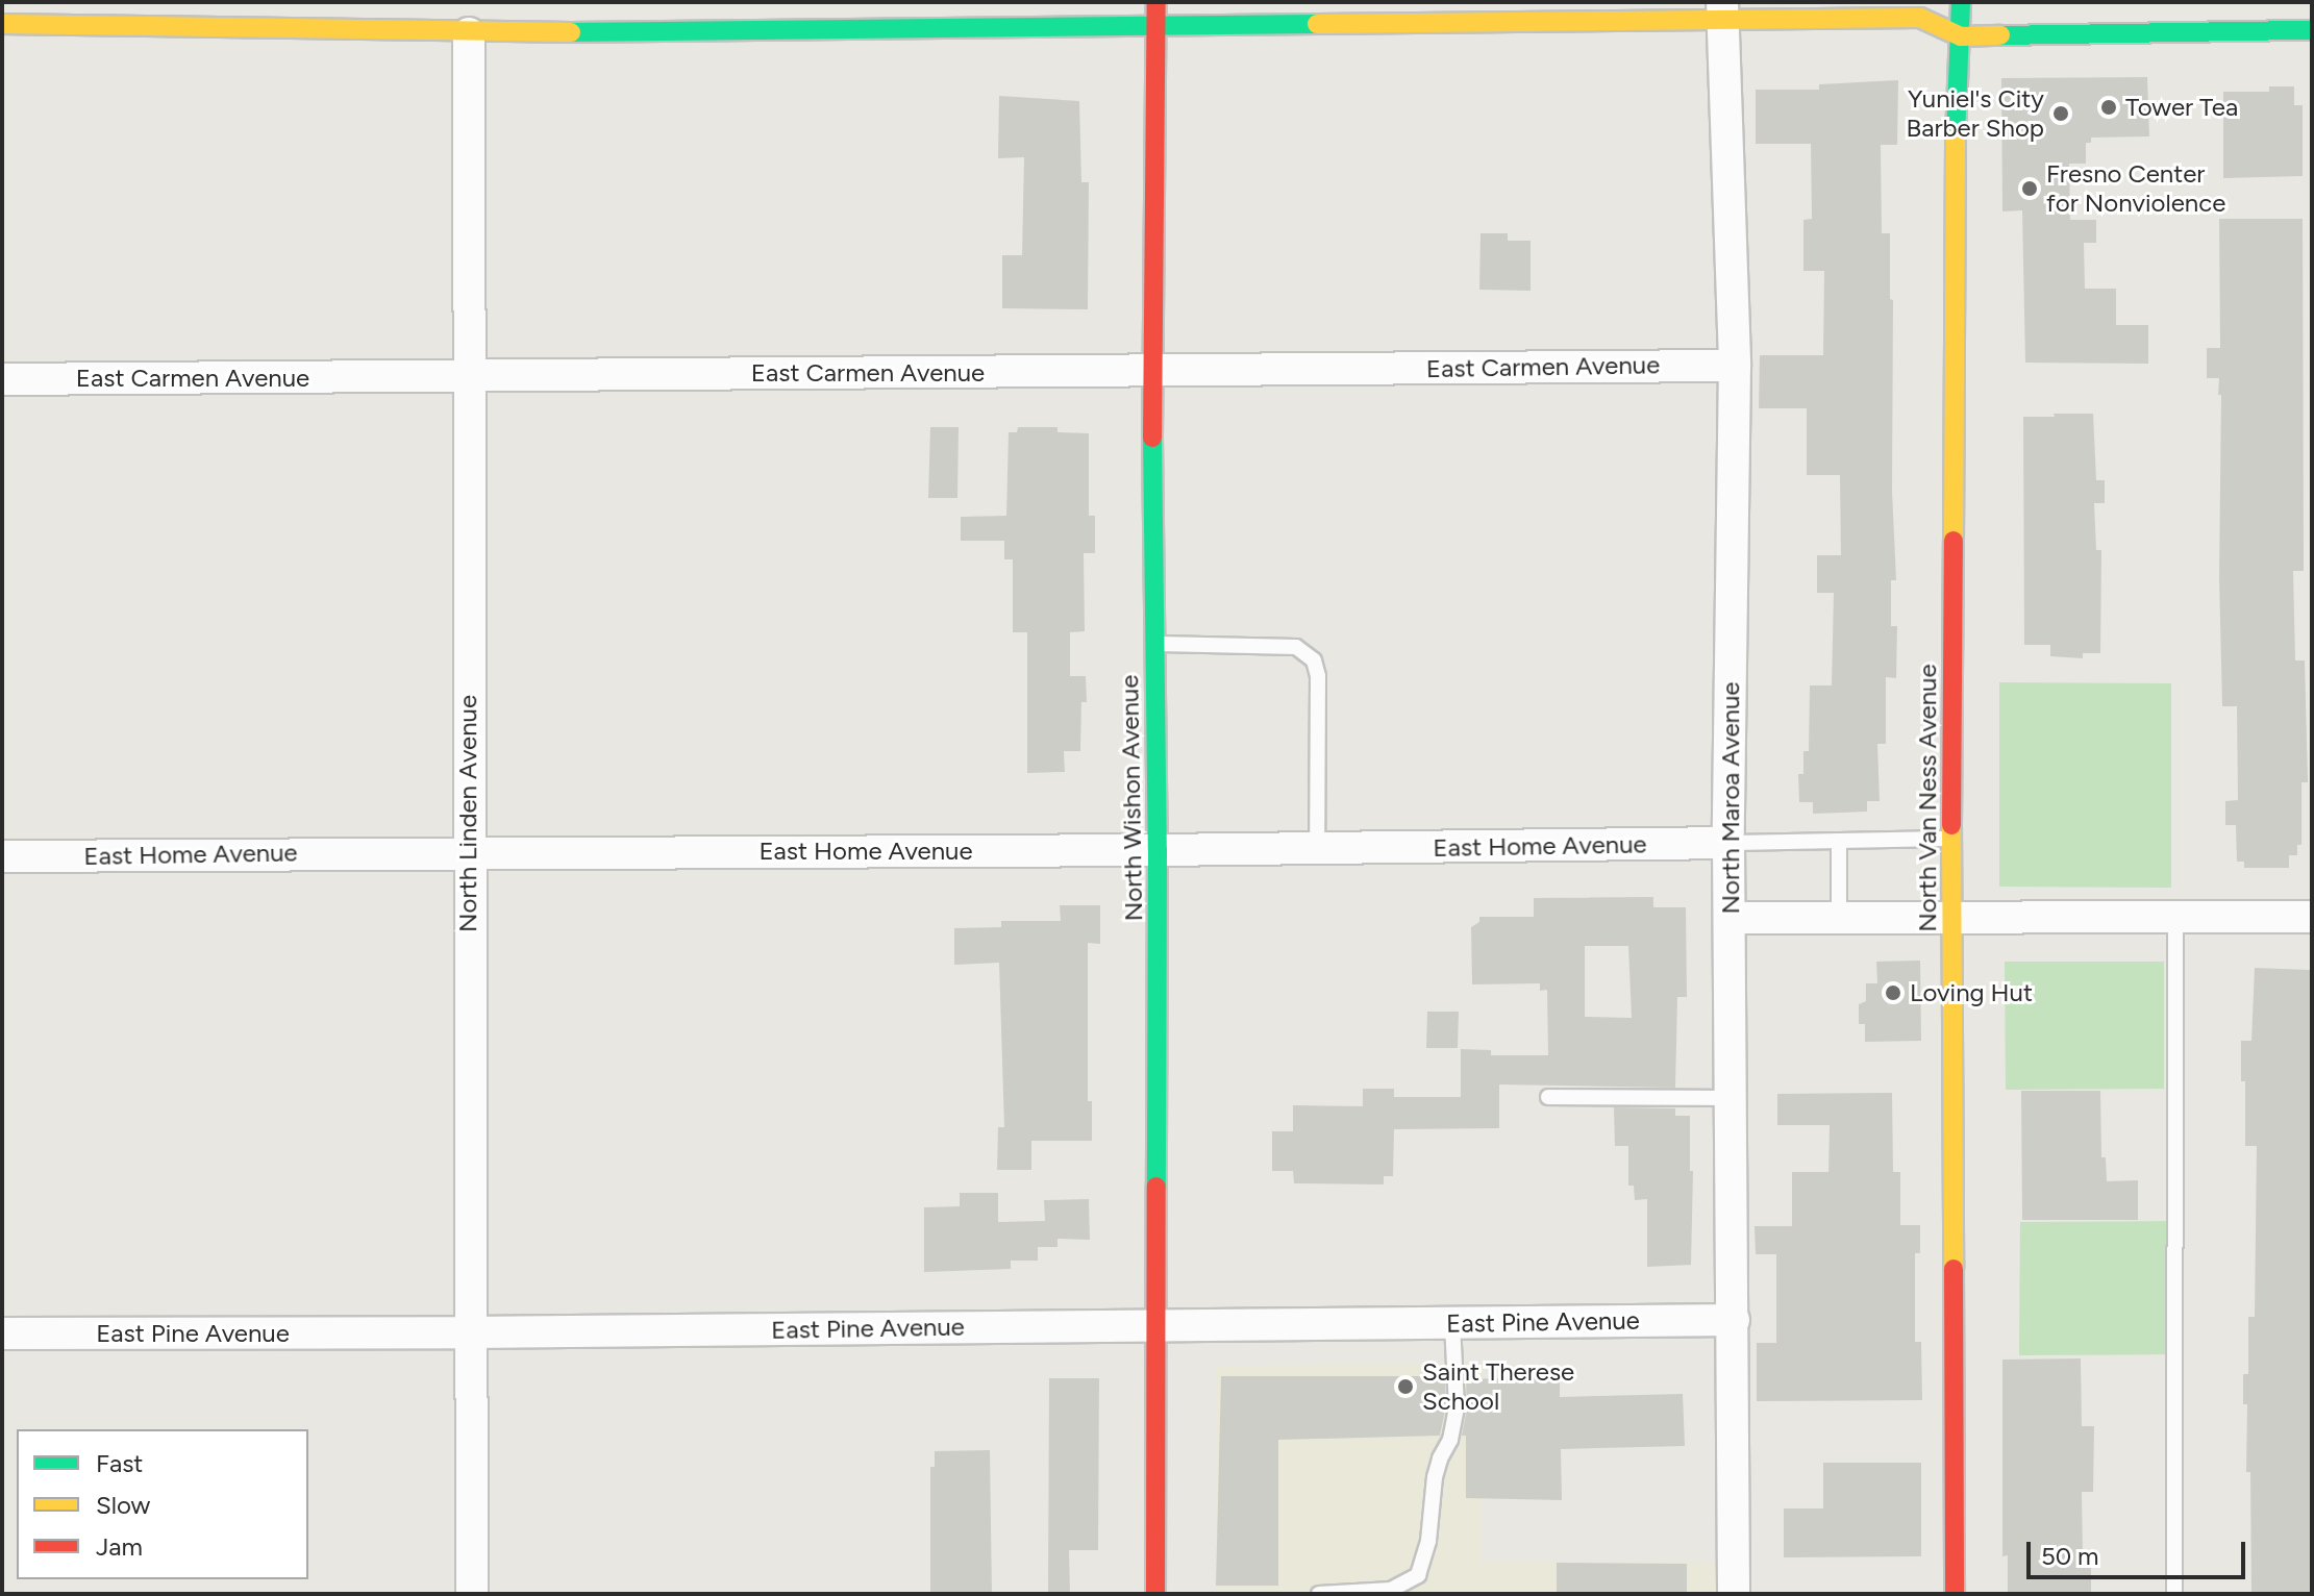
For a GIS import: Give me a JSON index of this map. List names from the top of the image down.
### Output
{
  "streets": {
    "main road": ["North Wishon Avenue", "North Van Ness Avenue"],
    "street": [
      "East Carmen Avenue",
      "North Maroa Avenue",
      "North Linden Avenue",
      "East Home Avenue",
      "East Pine Avenue"
    ]
  },
  "crossings": [
    ["East Carmen Avenue", "North Wishon Avenue"],
    ["East Carmen Avenue", "North Maroa Avenue"],
    ["East Carmen Avenue", "North Linden Avenue"],
    ["North Wishon Avenue", "East Home Avenue"],
    ["North Wishon Avenue", "East Pine Avenue"],
    ["North Maroa Avenue", "East Home Avenue"],
    ["North Maroa Avenue", "East Pine Avenue"],
    ["North Linden Avenue", "East Home Avenue"],
    ["North Linden Avenue", "East Pine Avenue"]
  ],
  "places": [
    "Tower Tea",
    "Yuniel's City Barber Shop",
    "Fresno Center for Nonviolence",
    "Loving Hut",
    "Saint Therese School"
  ],
  "legend": ["Fast", "Slow", "Jam"],
  "scale_bar": "50 m"
}
